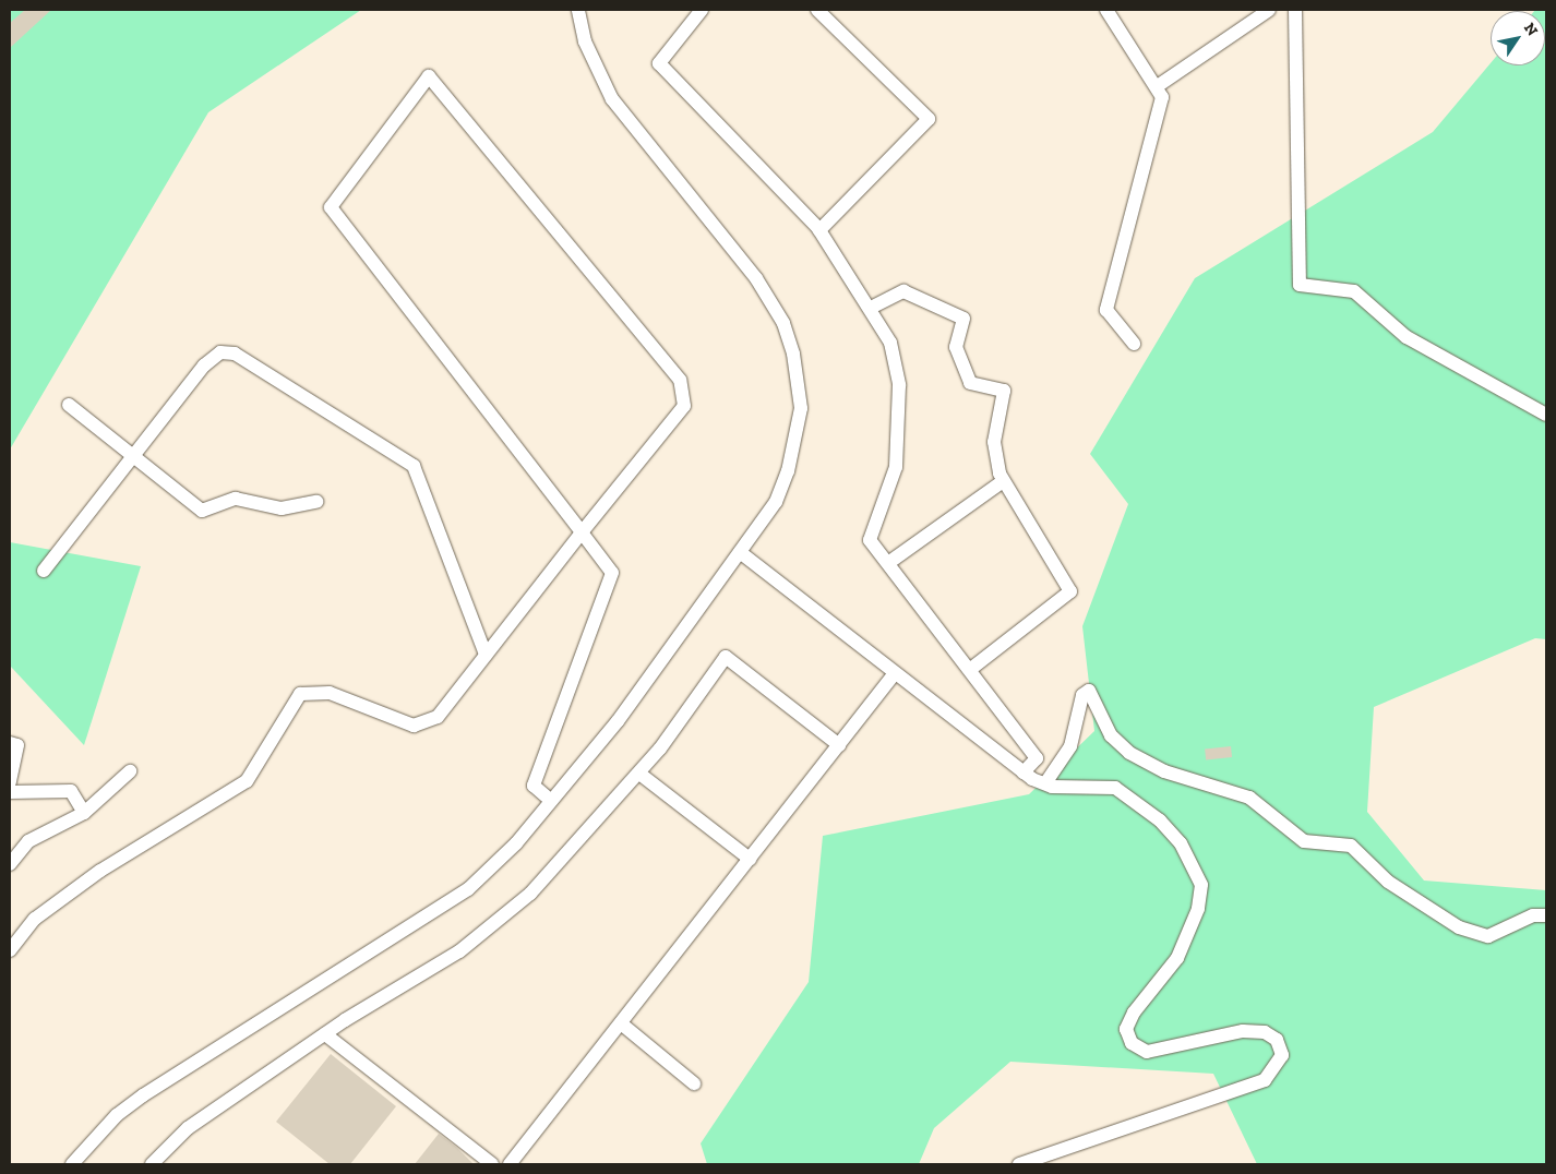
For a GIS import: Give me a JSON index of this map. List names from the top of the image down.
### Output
{
  "north": "top right"
}
